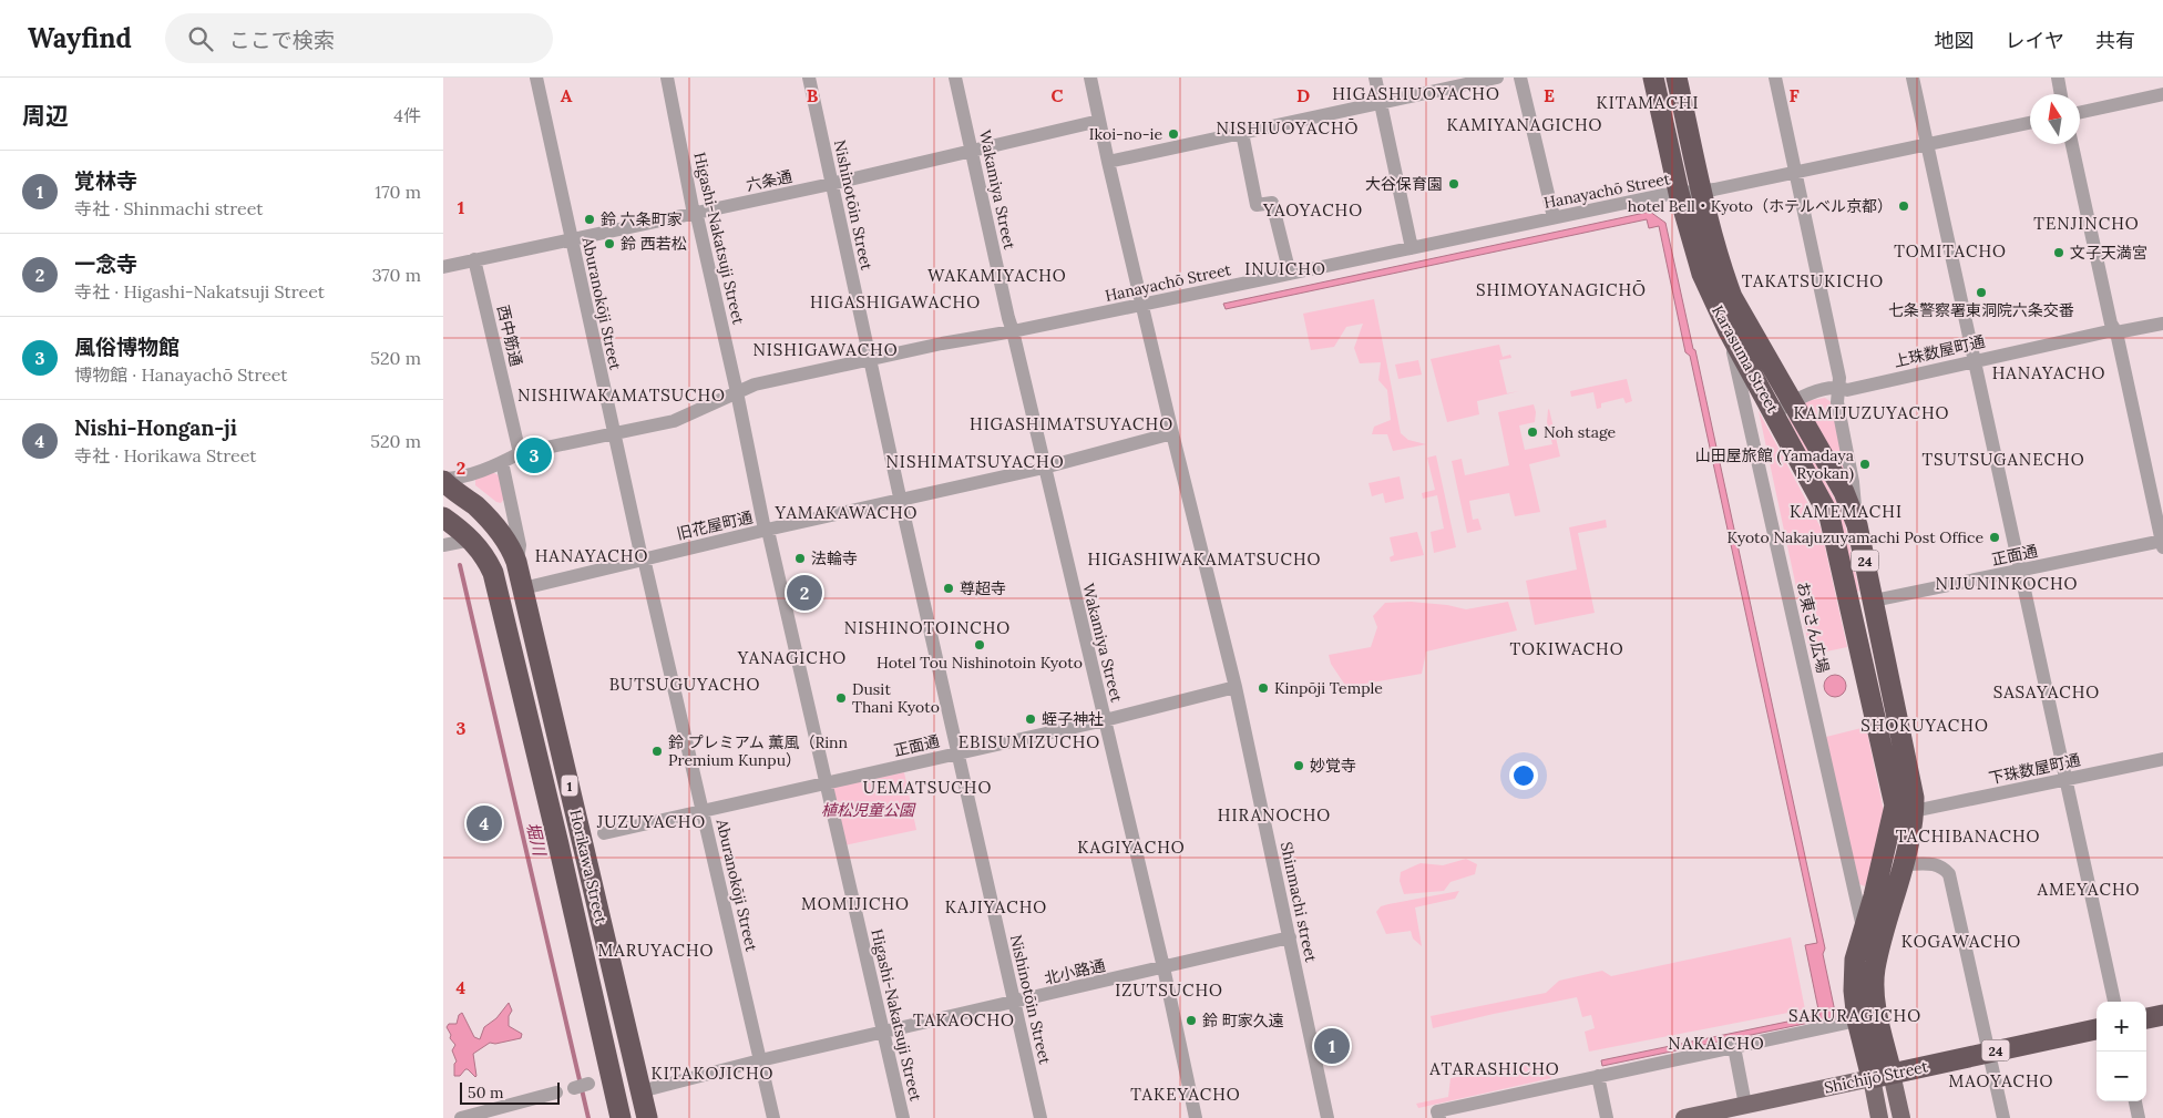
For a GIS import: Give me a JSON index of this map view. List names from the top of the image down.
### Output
{
  "streets": {
    "highway": [
      "Karasuma Street",
      "24",
      "1",
      "Horikawa Street",
      "Shichijō Street"
    ],
    "street": [
      "六条通",
      "Wakamiya Street",
      "Hanayachō Street",
      "Nishinotōin Street",
      "Higashi-Nakatsuji Street",
      "Aburanokōji Street",
      "西中筋通",
      "上珠数屋町通",
      "旧花屋町通",
      "正面通",
      "お東さん広場",
      "下珠数屋町通",
      "Shinmachi street",
      "北小路通"
    ]
  },
  "crossings": [
    ["六条通", "Wakamiya Street"],
    ["六条通", "Nishinotōin Street"],
    ["六条通", "Higashi-Nakatsuji Street"],
    ["六条通", "Aburanokōji Street"],
    ["六条通", "西中筋通"],
    ["六条通", "Shinmachi street"],
    ["Wakamiya Street", "Hanayachō Street"],
    ["Wakamiya Street", "旧花屋町通"],
    ["Wakamiya Street", "正面通"],
    ["Wakamiya Street", "北小路通"],
    ["Hanayachō Street", "Nishinotōin Street"],
    ["Hanayachō Street", "Higashi-Nakatsuji Street"],
    ["Hanayachō Street", "Aburanokōji Street"],
    ["Hanayachō Street", "西中筋通"],
    ["Hanayachō Street", "Karasuma Street"],
    ["Hanayachō Street", "Horikawa Street"],
    ["Hanayachō Street", "Shinmachi street"],
    ["Nishinotōin Street", "旧花屋町通"],
    ["Nishinotōin Street", "正面通"],
    ["Nishinotōin Street", "北小路通"],
    ["Higashi-Nakatsuji Street", "旧花屋町通"],
    ["Higashi-Nakatsuji Street", "正面通"],
    ["Higashi-Nakatsuji Street", "北小路通"],
    ["Aburanokōji Street", "旧花屋町通"],
    ["Aburanokōji Street", "正面通"],
    ["Aburanokōji Street", "北小路通"],
    ["上珠数屋町通", "Karasuma Street"],
    ["Karasuma Street", "正面通"],
    ["Karasuma Street", "お東さん広場"],
    ["Karasuma Street", "下珠数屋町通"],
    ["Karasuma Street", "Shichijō Street"],
    ["旧花屋町通", "Horikawa Street"],
    ["旧花屋町通", "Shinmachi street"],
    ["正面通", "Horikawa Street"],
    ["正面通", "Shinmachi street"],
    ["Horikawa Street", "北小路通"],
    ["Shinmachi street", "北小路通"]
  ],
  "districts": [
    "HIGASHIUOYACHO",
    "KITAMACHI",
    "KAMIYANAGICHO",
    "NISHIUOYACHŌ",
    "YAOYACHO",
    "TENJINCHO",
    "TOMITACHO",
    "INUICHO",
    "WAKAMIYACHO",
    "TAKATSUKICHO",
    "SHIMOYANAGICHŌ",
    "HIGASHIGAWACHO",
    "NISHIGAWACHO",
    "HANAYACHO",
    "NISHIWAKAMATSUCHO",
    "KAMIJUZUYACHO",
    "HIGASHIMATSUYACHO",
    "TSUTSUGANECHO",
    "NISHIMATSUYACHO",
    "KAMEMACHI",
    "YAMAKAWACHO",
    "HANAYACHO",
    "HIGASHIWAKAMATSUCHO",
    "NIJUNINKOCHO",
    "NISHINOTOINCHO",
    "TOKIWACHO",
    "YANAGICHO",
    "BUTSUGUYACHO",
    "SASAYACHO",
    "SHOKUYACHO",
    "EBISUMIZUCHO",
    "UEMATSUCHO",
    "HIRANOCHO",
    "JUZUYACHO",
    "TACHIBANACHO",
    "KAGIYACHO",
    "AMEYACHO",
    "MOMIJICHO",
    "KAJIYACHO",
    "KOGAWACHO",
    "MARUYACHO",
    "IZUTSUCHO",
    "SAKURAGICHO",
    "TAKAOCHO",
    "NAKAICHO",
    "ATARASHICHO",
    "KITAKOJICHO",
    "MAOYACHO",
    "TAKEYACHO"
  ],
  "water": ["堀川"],
  "parks": ["植松児童公園"],
  "places": [
    "Ikoi-no-ie",
    "大谷保育園",
    "hotel Bell・Kyoto（ホテルベル京都）",
    "鈴 六条町家",
    "鈴 西若松",
    "文子天満宮",
    "七条警察署東洞院六条交番",
    "Noh stage",
    "山田屋旅館 (Yamadaya Ryokan)",
    "Kyoto Nakajuzuyamachi Post Office",
    "法輪寺",
    "尊超寺",
    "Hotel Tou Nishinotoin Kyoto",
    "Kinpōji Temple",
    "Dusit Thani Kyoto",
    "蛭子神社",
    "鈴 プレミアム 薫風（Rinn Premium Kunpu）",
    "妙覚寺",
    "鈴 町家久遠"
  ],
  "scale_bar": "50 m",
  "north": "top",
  "page": {
    "header": "Wayfind",
    "search": "ここで検索",
    "nav": ["地図", "レイヤ", "共有"],
    "heading": ["周辺", "4件"],
    "list": [
      {
        "mark": "1",
        "name": "覚林寺",
        "note": "寺社 · Shinmachi street",
        "value": "170 m"
      },
      {
        "mark": "2",
        "name": "一念寺",
        "note": "寺社 · Higashi-Nakatsuji Street",
        "value": "370 m"
      },
      {
        "mark": "3",
        "name": "風俗博物館",
        "note": "博物館 · Hanayachō Street",
        "value": "520 m"
      },
      {
        "mark": "4",
        "name": "Nishi-Hongan-ji",
        "note": "寺社 · Horikawa Street",
        "value": "520 m"
      }
    ],
    "pins": [
      "3",
      "2",
      "4",
      "1"
    ],
    "map_buttons": ["+", "−"],
    "scale": "50 m"
  },
  "grid": {
    "columns": [
      "A",
      "B",
      "C",
      "D",
      "E",
      "F"
    ],
    "rows": [
      "1",
      "2",
      "3",
      "4"
    ]
  }
}
